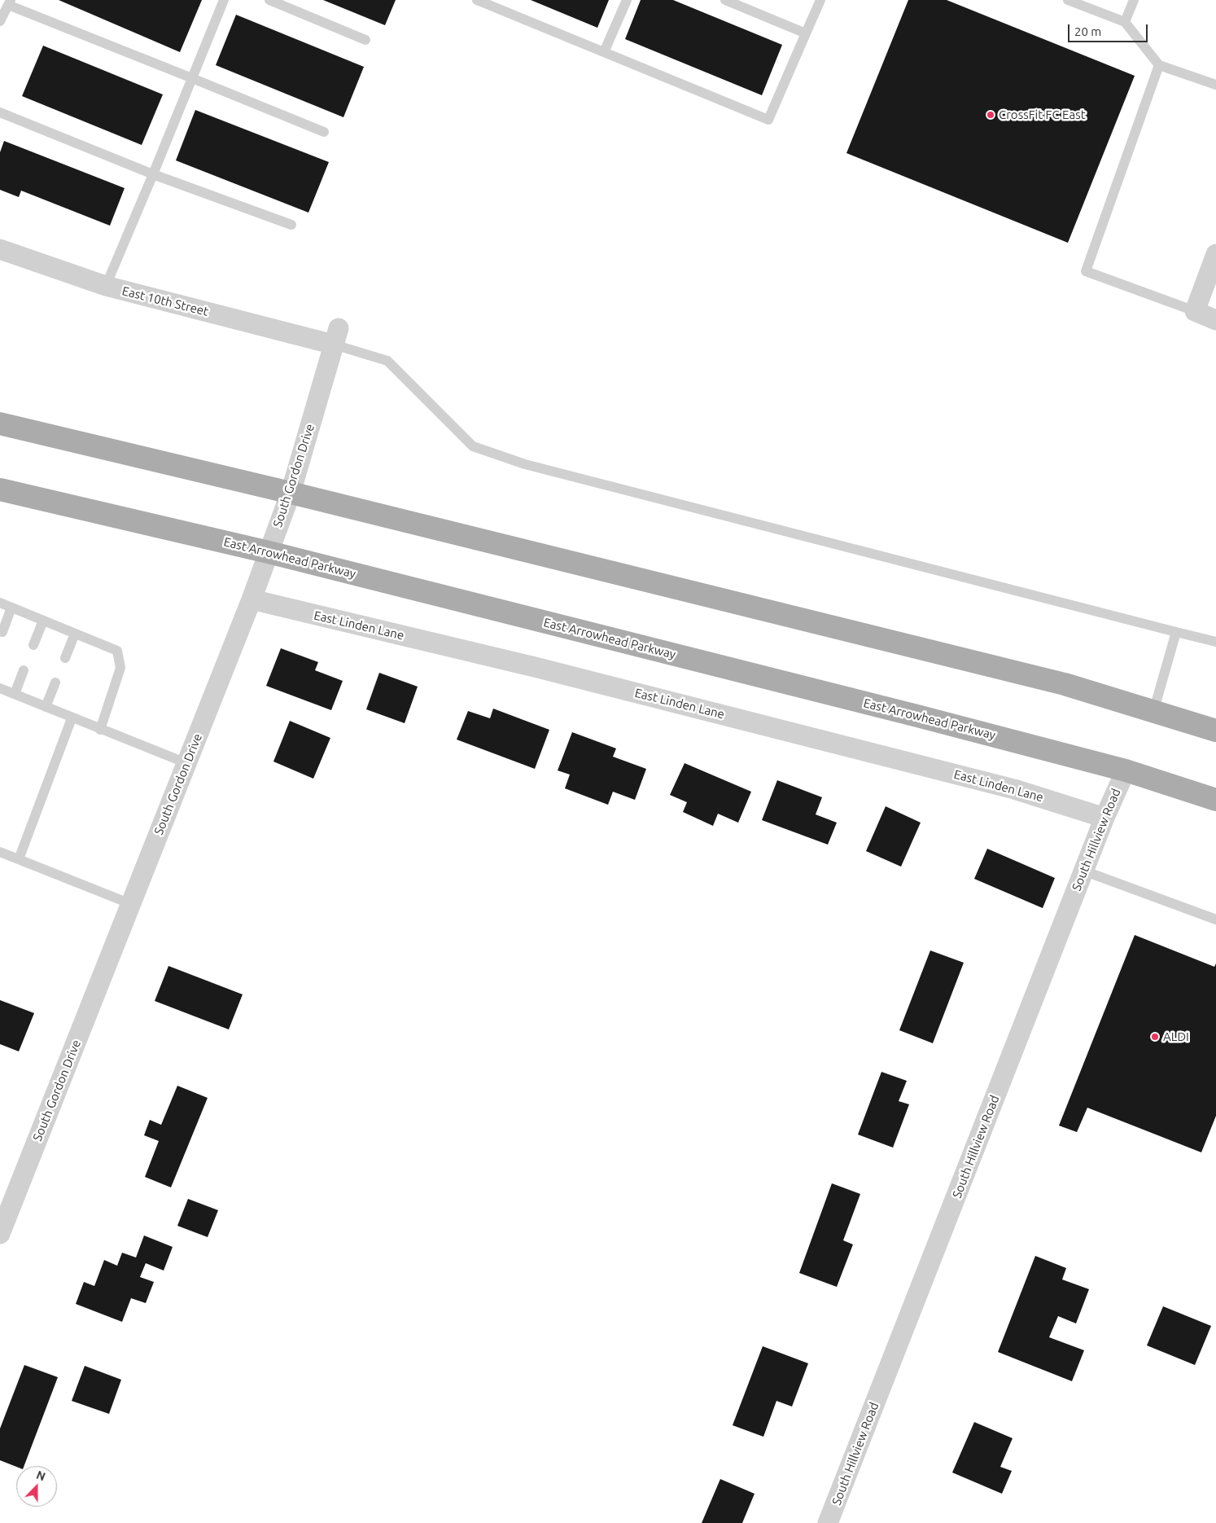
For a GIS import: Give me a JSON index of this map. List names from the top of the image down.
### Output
{
  "streets": {
    "main road": ["East Arrowhead Parkway"],
    "street": [
      "East 10th Street",
      "South Gordon Drive",
      "East Linden Lane",
      "South Hillview Road"
    ]
  },
  "crossings": [
    ["East 10th Street", "South Gordon Drive"],
    ["South Gordon Drive", "East Arrowhead Parkway"],
    ["South Gordon Drive", "East Linden Lane"],
    ["East Arrowhead Parkway", "South Hillview Road"],
    ["East Linden Lane", "South Hillview Road"]
  ],
  "places": ["CrossFit FC East", "ALDI"],
  "scale_bar": "20 m",
  "north": "top"
}
